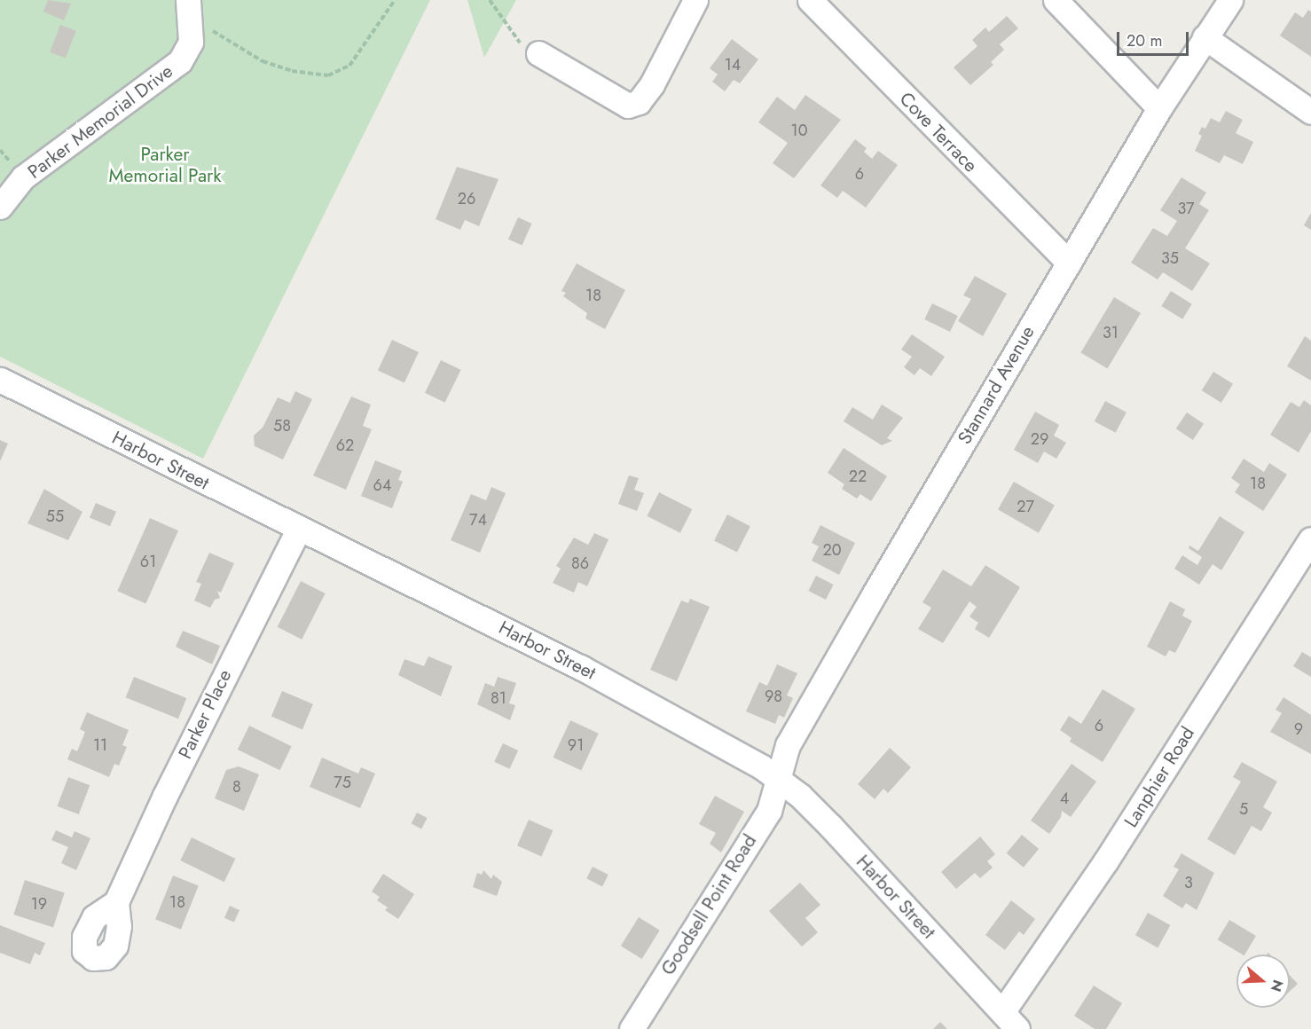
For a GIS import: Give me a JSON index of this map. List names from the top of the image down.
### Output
{
  "streets": {
    "street": [
      "Parker Memorial Drive",
      "Cove Terrace",
      "Stannard Avenue",
      "Harbor Street",
      "Parker Place",
      "Lanphier Road",
      "Goodsell Point Road"
    ]
  },
  "crossings": [
    ["Cove Terrace", "Stannard Avenue"],
    ["Stannard Avenue", "Harbor Street"],
    ["Stannard Avenue", "Goodsell Point Road"],
    ["Harbor Street", "Parker Place"],
    ["Harbor Street", "Lanphier Road"],
    ["Harbor Street", "Goodsell Point Road"]
  ],
  "parks": ["Parker Memorial Park"],
  "house_numbers": [
    "14",
    "10",
    "6",
    "26",
    "37",
    "35",
    "18",
    "31",
    "58",
    "29",
    "62",
    "22",
    "18",
    "64",
    "27",
    "55",
    "74",
    "20",
    "61",
    "86",
    "98",
    "81",
    "6",
    "9",
    "11",
    "91",
    "75",
    "8",
    "4",
    "5",
    "3",
    "18",
    "19"
  ],
  "scale_bar": "20 m",
  "north": "right"
}
